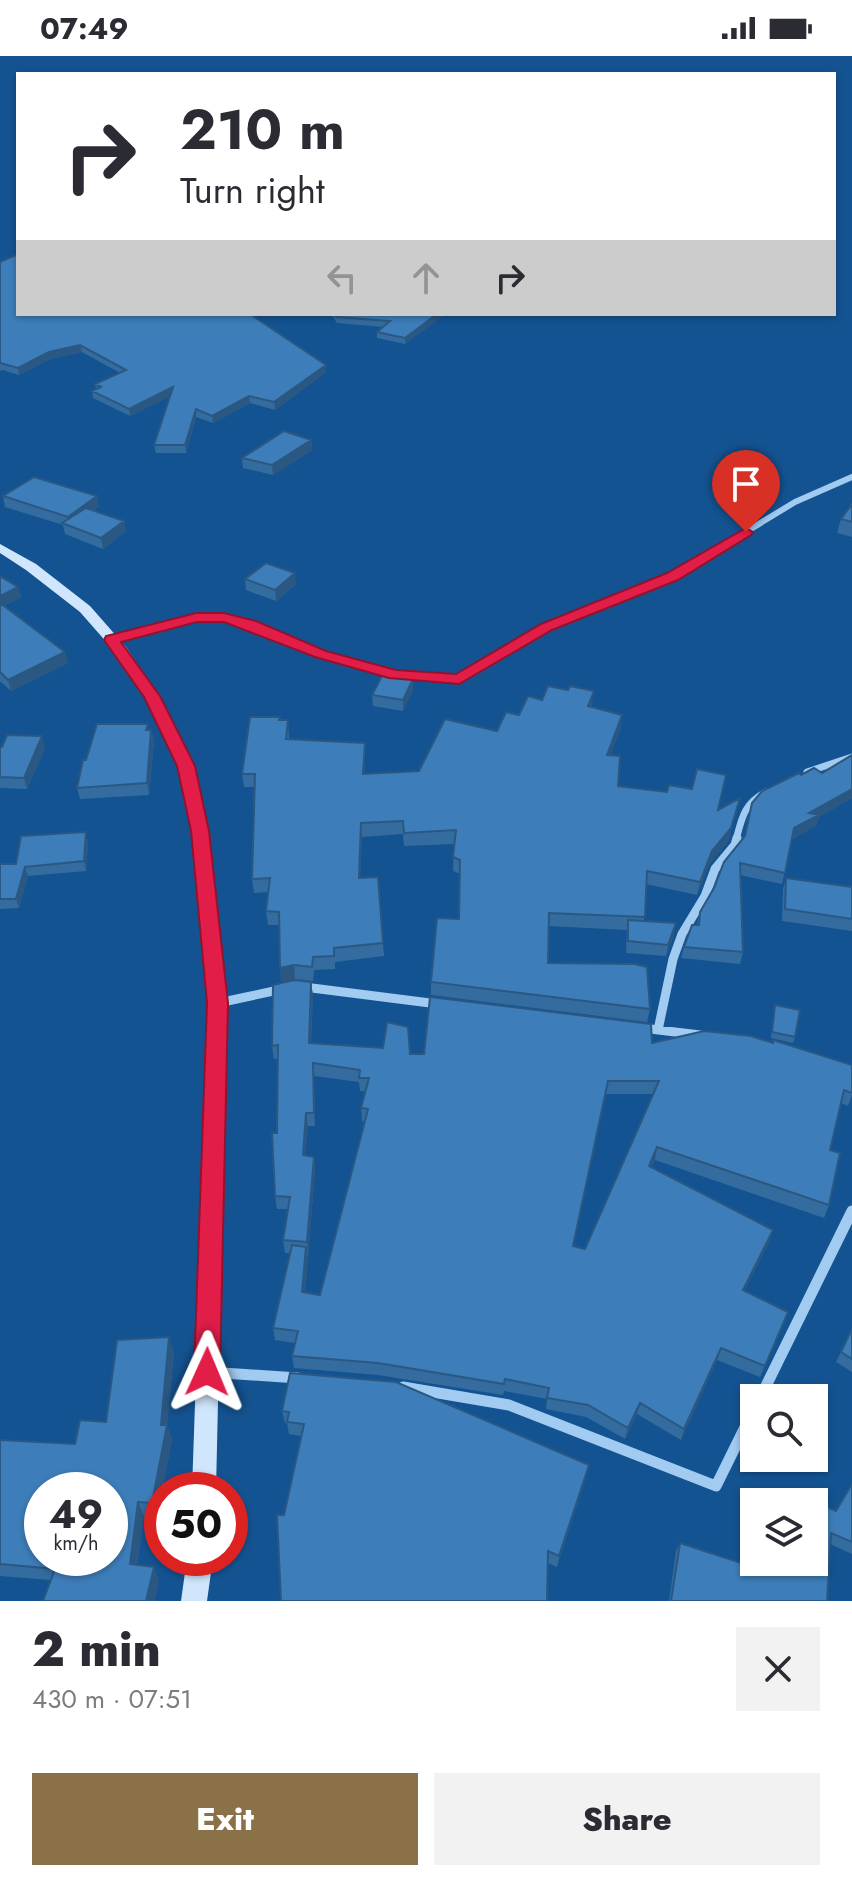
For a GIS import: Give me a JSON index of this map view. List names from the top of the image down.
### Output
{
  "page": {
    "status": "07:49",
    "turn": ["210 m", "Turn right"],
    "speed": "49 km/h",
    "limit": "50",
    "heading": ["2 min", "430 m · 07:51"],
    "buttons": ["Exit", "Share"]
  }
}
